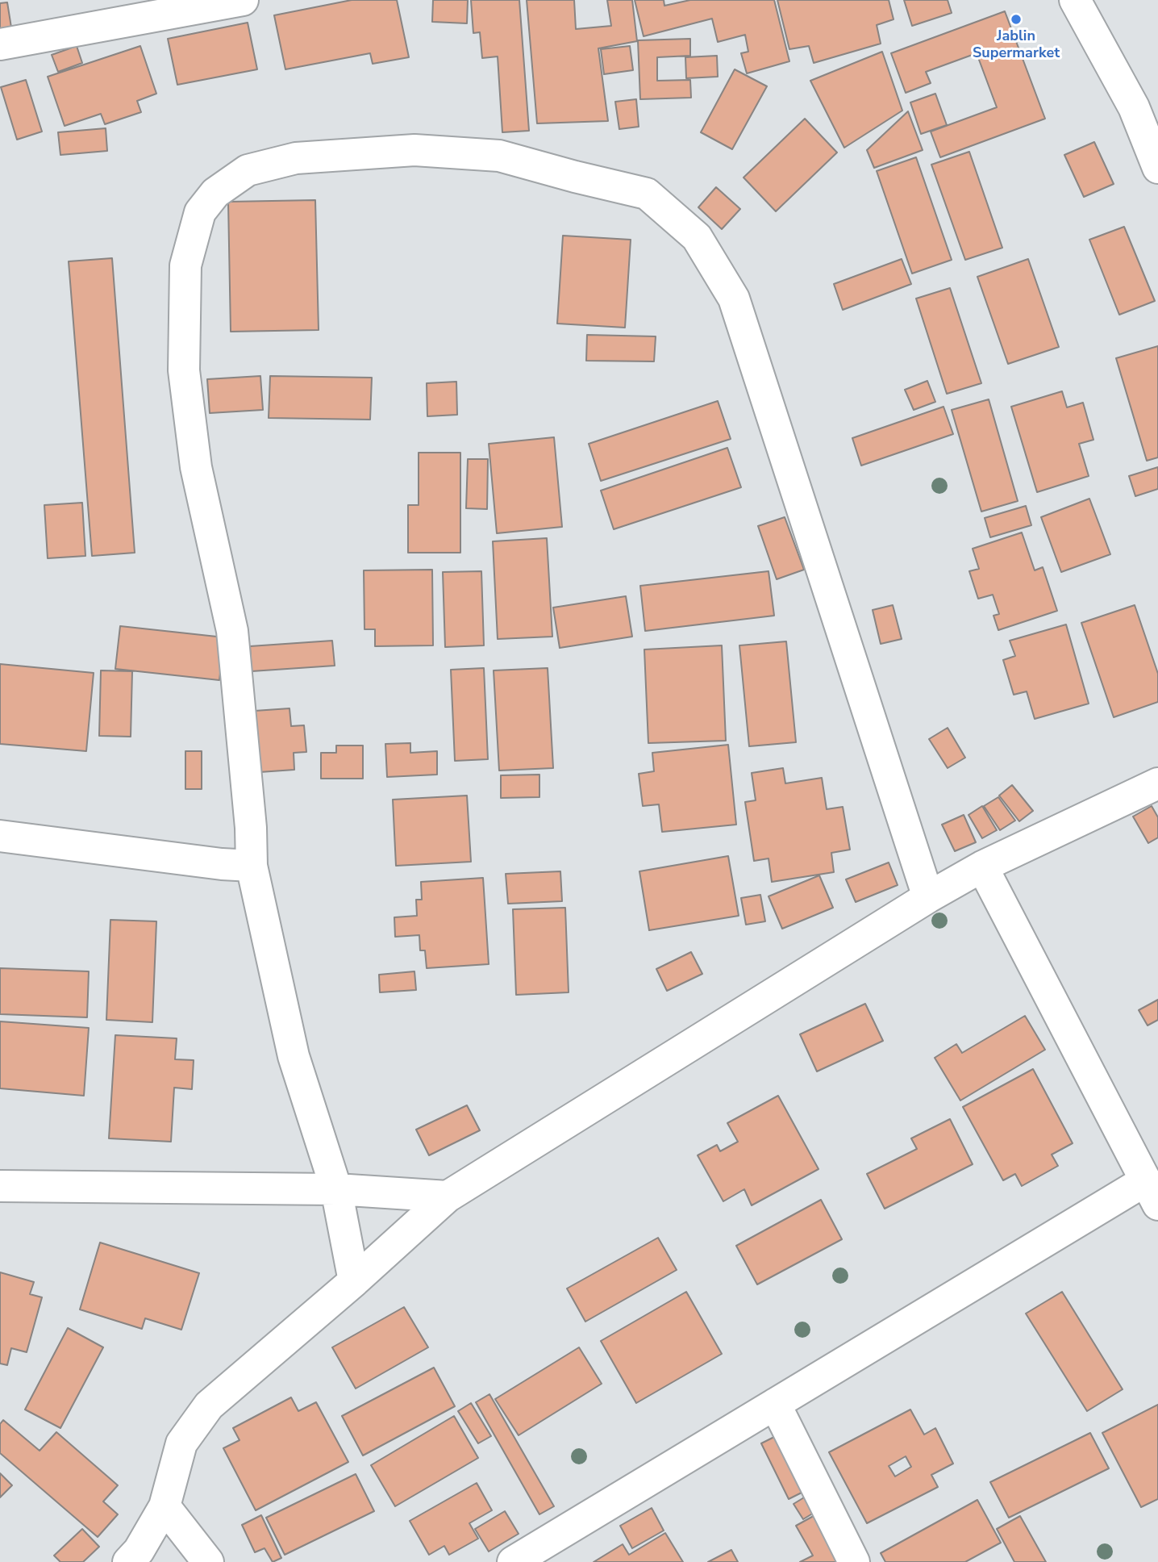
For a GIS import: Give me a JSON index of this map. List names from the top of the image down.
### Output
{
  "places": ["Jablin Supermarket"]
}
